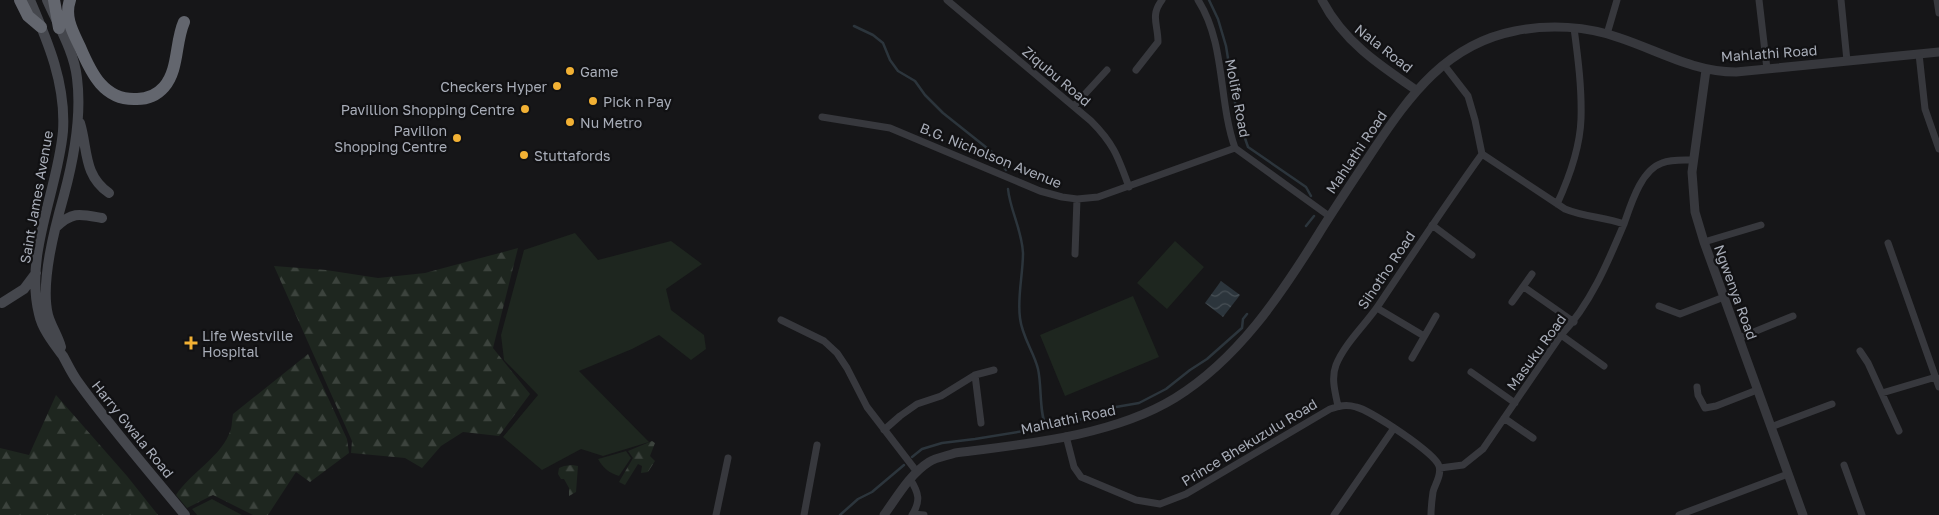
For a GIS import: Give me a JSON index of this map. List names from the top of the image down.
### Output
{
  "streets": {
    "main road": ["Saint James Avenue", "Harry Gwala Road"],
    "street": [
      "Nala Road",
      "Mahlathi Road",
      "Ziqubu Road",
      "Molife Road",
      "B.G. Nicholson Avenue",
      "Sihotho Road",
      "Ngwenya Road",
      "Masuku Road",
      "Prince Bhekuzulu Road"
    ]
  },
  "crossings": [
    ["Nala Road", "Mahlathi Road"],
    ["Mahlathi Road", "Molife Road"],
    ["Mahlathi Road", "Ngwenya Road"],
    ["Mahlathi Road", "Prince Bhekuzulu Road"],
    ["Ziqubu Road", "B.G. Nicholson Avenue"],
    ["Molife Road", "B.G. Nicholson Avenue"],
    ["Saint James Avenue", "Harry Gwala Road"],
    ["Sihotho Road", "Prince Bhekuzulu Road"],
    ["Ngwenya Road", "Masuku Road"],
    ["Masuku Road", "Prince Bhekuzulu Road"]
  ],
  "places": {
    "other": [
      "Game",
      "Checkers Hyper",
      "Pick n Pay",
      "Pavillion Shopping Centre",
      "Nu Metro",
      "Pavilion Shopping Centre",
      "Stuttafords"
    ],
    "health": ["Life Westville Hospital"]
  }
}
